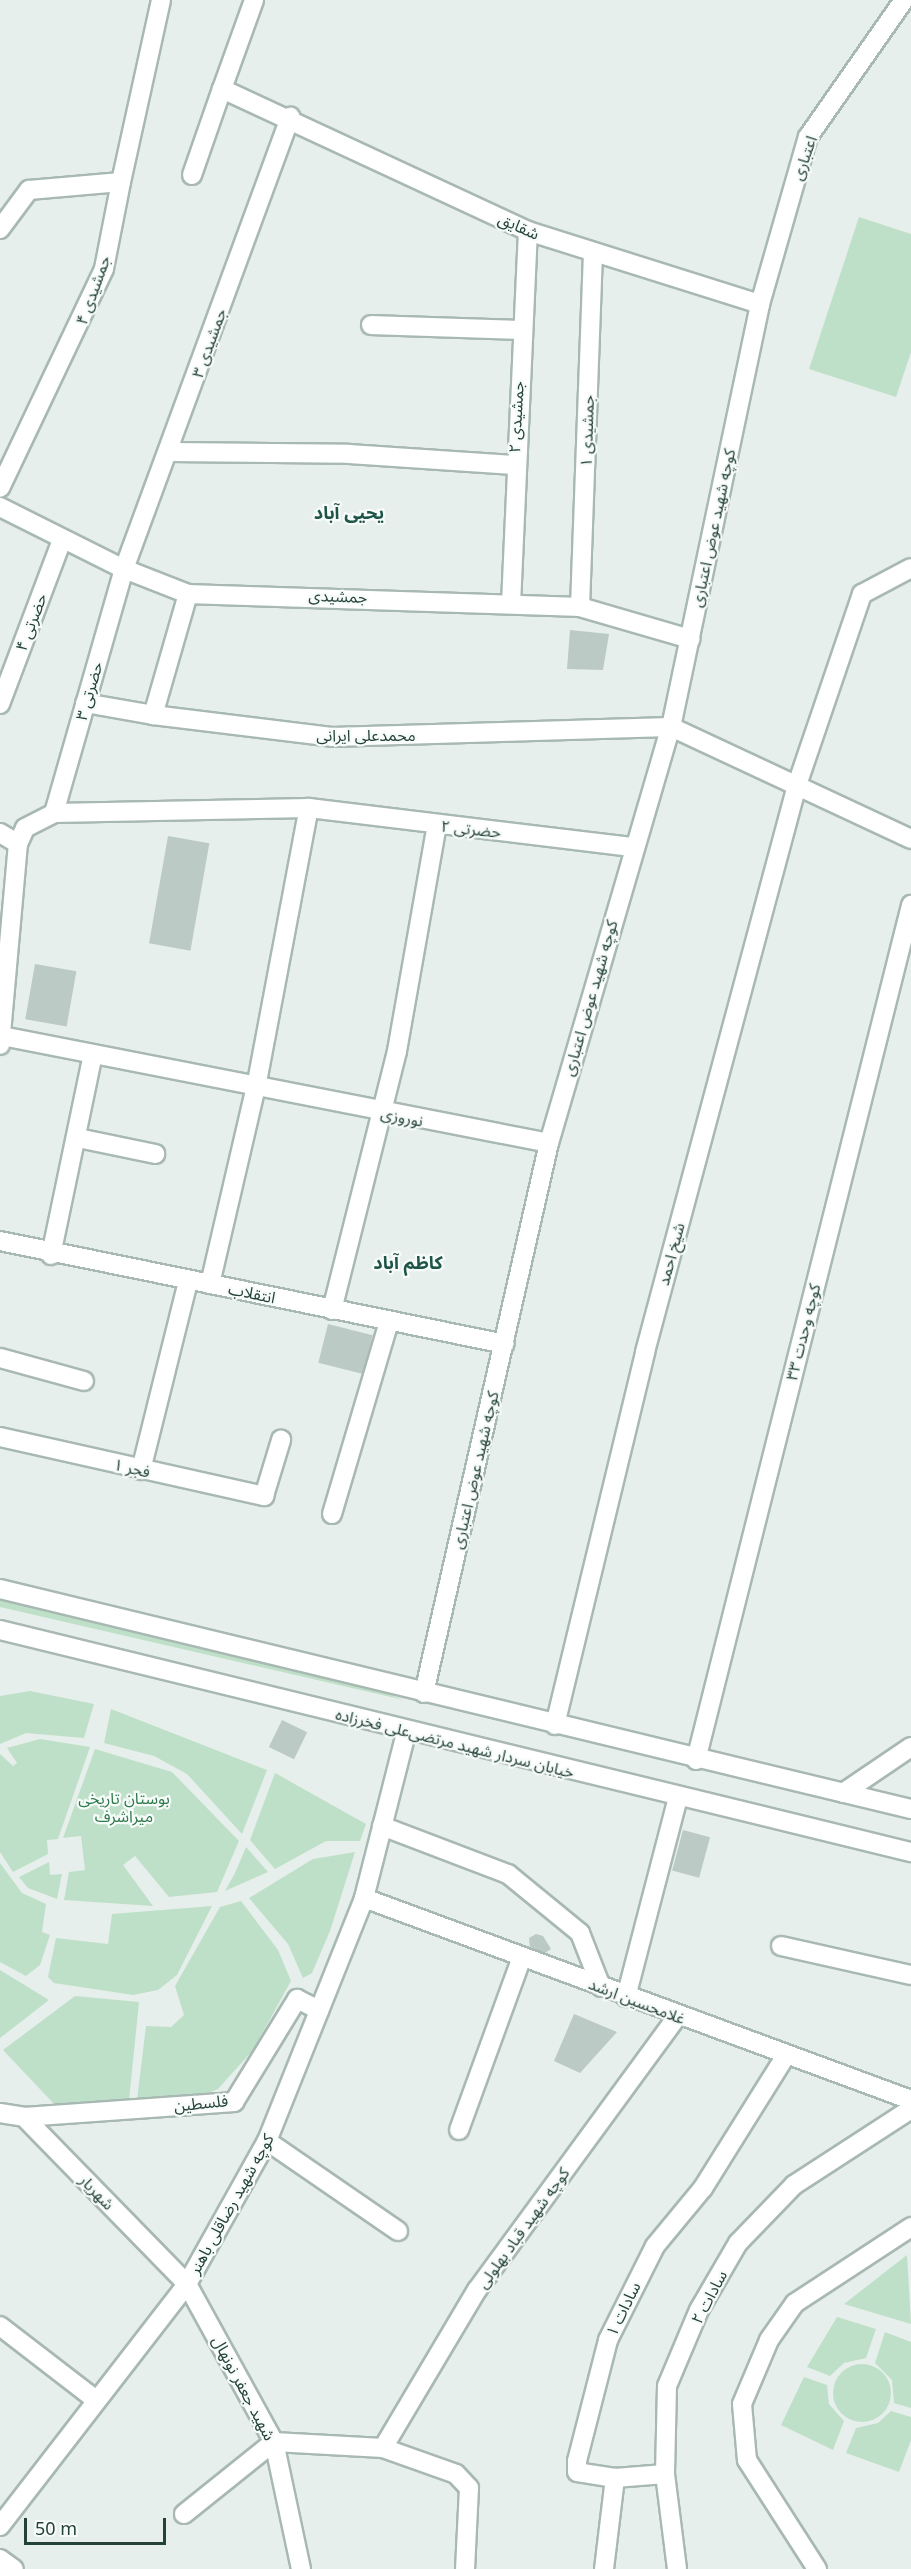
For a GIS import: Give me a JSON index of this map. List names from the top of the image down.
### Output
{
  "streets": {
    "street": [
      "اعتباری",
      "شقایق",
      "جمشیدی ۴",
      "جمشیدی ۳",
      "جمشیدی ۲",
      "جمشیدی ۱",
      "کوچه شهید عوض اعتباری",
      "جمشیدی",
      "حضرتی ۴",
      "حضرتی ۳",
      "محمدعلی ایرانی",
      "حضرتی ۲",
      "نوروزی",
      "شیخ احمد",
      "انتقلاب",
      "کوچه وحدت ۳۳",
      "فجر ۱",
      "خیابان سردار شهید مرتضی‌علی فخرزاده",
      "غلامحسین ارشد",
      "فلسطین",
      "شهریار",
      "کوچه شهید رضاقلی باهنر",
      "کوچه شهید قباد بهلولی",
      "سادات ۲",
      "سادات ۱",
      "شهید جعفر نونهال"
    ]
  },
  "crossings": [
    ["اعتباری", "شقایق"],
    ["اعتباری", "کوچه شهید عوض اعتباری"],
    ["شقایق", "جمشیدی ۳"],
    ["شقایق", "جمشیدی ۲"],
    ["شقایق", "جمشیدی ۱"],
    ["شقایق", "کوچه شهید عوض اعتباری"],
    ["جمشیدی ۳", "جمشیدی"],
    ["جمشیدی ۳", "حضرتی ۳"],
    ["جمشیدی ۲", "جمشیدی"],
    ["جمشیدی ۱", "جمشیدی"],
    ["کوچه شهید عوض اعتباری", "جمشیدی"],
    ["کوچه شهید عوض اعتباری", "محمدعلی ایرانی"],
    ["کوچه شهید عوض اعتباری", "حضرتی ۲"],
    ["کوچه شهید عوض اعتباری", "نوروزی"],
    ["کوچه شهید عوض اعتباری", "انتقلاب"],
    ["جمشیدی", "حضرتی ۴"],
    ["جمشیدی", "حضرتی ۳"],
    ["حضرتی ۳", "محمدعلی ایرانی"],
    ["حضرتی ۳", "حضرتی ۲"],
    ["خیابان سردار شهید مرتضی‌علی فخرزاده", "کوچه شهید رضاقلی باهنر"],
    ["غلامحسین ارشد", "کوچه شهید رضاقلی باهنر"],
    ["غلامحسین ارشد", "کوچه شهید قباد بهلولی"],
    ["غلامحسین ارشد", "سادات ۱"],
    ["فلسطین", "شهریار"],
    ["فلسطین", "کوچه شهید رضاقلی باهنر"],
    ["شهریار", "کوچه شهید رضاقلی باهنر"],
    ["شهریار", "شهید جعفر نونهال"],
    ["کوچه شهید رضاقلی باهنر", "شهید جعفر نونهال"]
  ],
  "districts": ["یحیی آباد", "کاظم آباد"],
  "parks": ["بوستان تاریخی میراشرف"],
  "scale_bar": "50 m"
}
